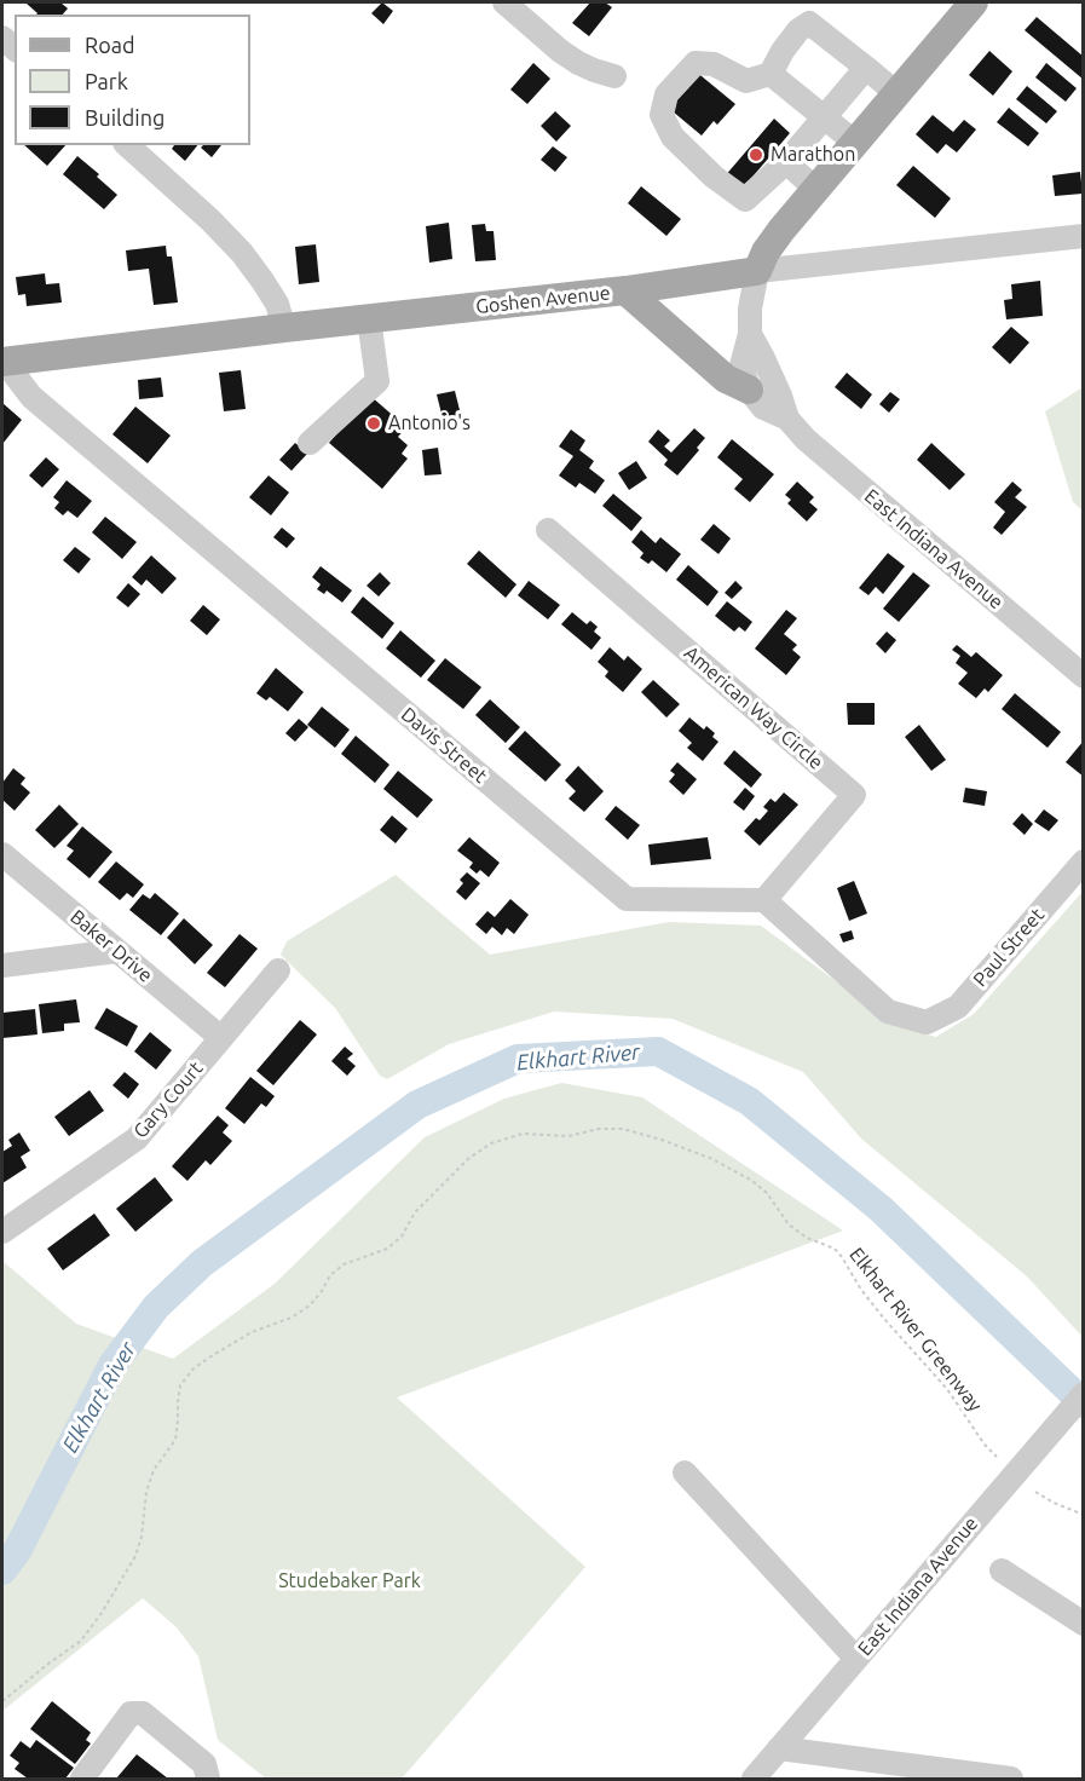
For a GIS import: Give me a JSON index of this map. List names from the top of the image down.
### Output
{
  "streets": {
    "main road": ["Goshen Avenue"],
    "street": [
      "East Indiana Avenue",
      "American Way Circle",
      "Davis Street",
      "Baker Drive",
      "Paul Street",
      "Gary Court"
    ],
    "path": ["Elkhart River Greenway"]
  },
  "crossings": [
    ["Goshen Avenue", "Davis Street"],
    ["American Way Circle", "Davis Street"],
    ["American Way Circle", "Paul Street"],
    ["Davis Street", "Paul Street"],
    ["Baker Drive", "Gary Court"]
  ],
  "water": ["Elkhart River"],
  "parks": ["Studebaker Park"],
  "places": ["Marathon", "Antonio's"],
  "legend": ["Road", "Park", "Building"]
}
